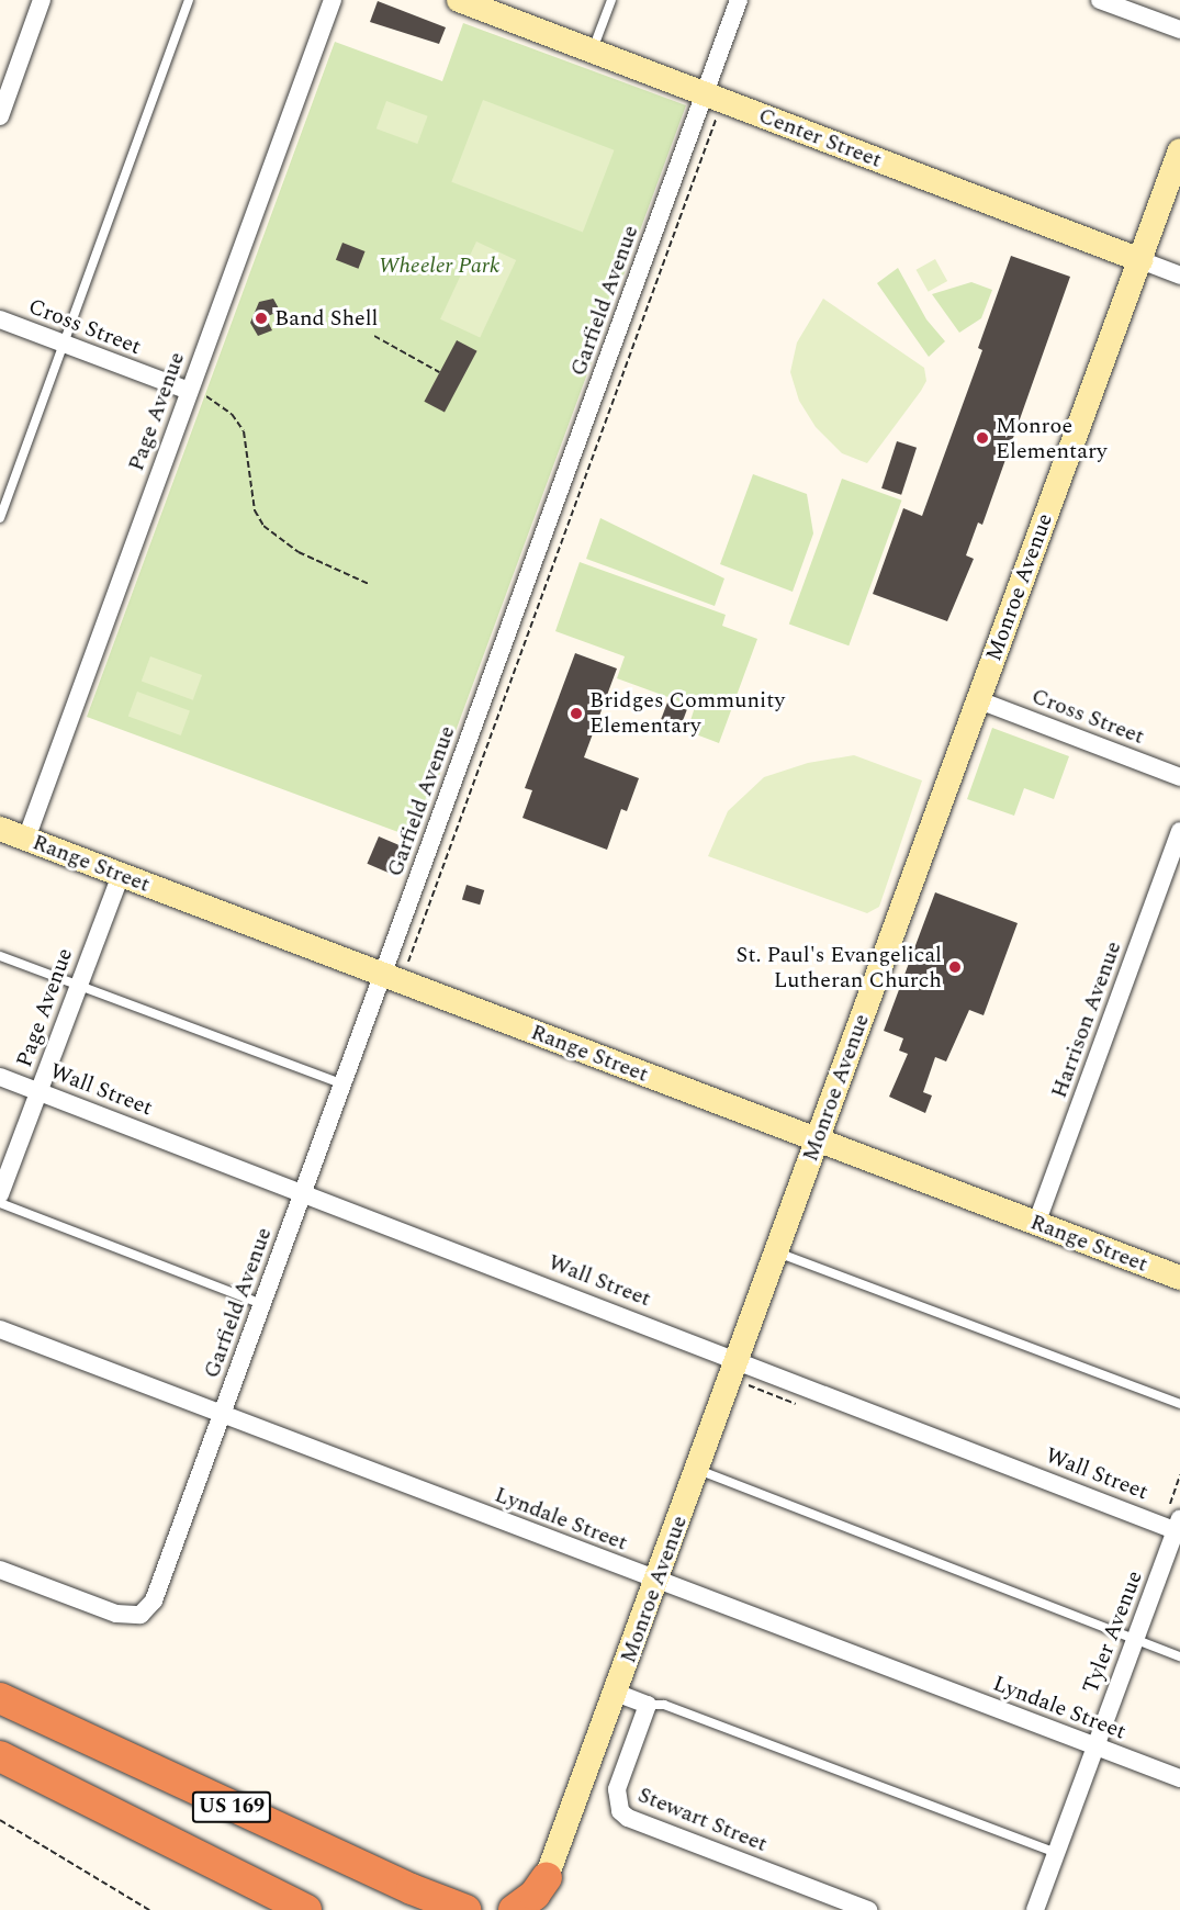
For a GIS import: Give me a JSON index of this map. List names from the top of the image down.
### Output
{
  "streets": {
    "highway": ["US 169"],
    "street": [
      "Center Street",
      "Garfield Avenue",
      "Cross Street",
      "Page Avenue",
      "Monroe Avenue",
      "Range Street",
      "Harrison Avenue",
      "Wall Street",
      "Lyndale Street",
      "Tyler Avenue",
      "Stewart Street"
    ]
  },
  "crossings": [
    ["Center Street", "Garfield Avenue"],
    ["Center Street", "Monroe Avenue"],
    ["Garfield Avenue", "Range Street"],
    ["Garfield Avenue", "Wall Street"],
    ["Garfield Avenue", "Lyndale Street"],
    ["Cross Street", "Page Avenue"],
    ["Cross Street", "Monroe Avenue"],
    ["Page Avenue", "Range Street"],
    ["Page Avenue", "Wall Street"],
    ["Monroe Avenue", "Range Street"],
    ["Monroe Avenue", "Wall Street"],
    ["Monroe Avenue", "Lyndale Street"],
    ["Range Street", "Harrison Avenue"],
    ["Wall Street", "Tyler Avenue"],
    ["Lyndale Street", "Tyler Avenue"]
  ],
  "parks": ["Wheeler Park"],
  "places": [
    "Band Shell",
    "Monroe Elementary",
    "Bridges Community Elementary",
    "St. Paul's Evangelical Lutheran Church"
  ]
}
